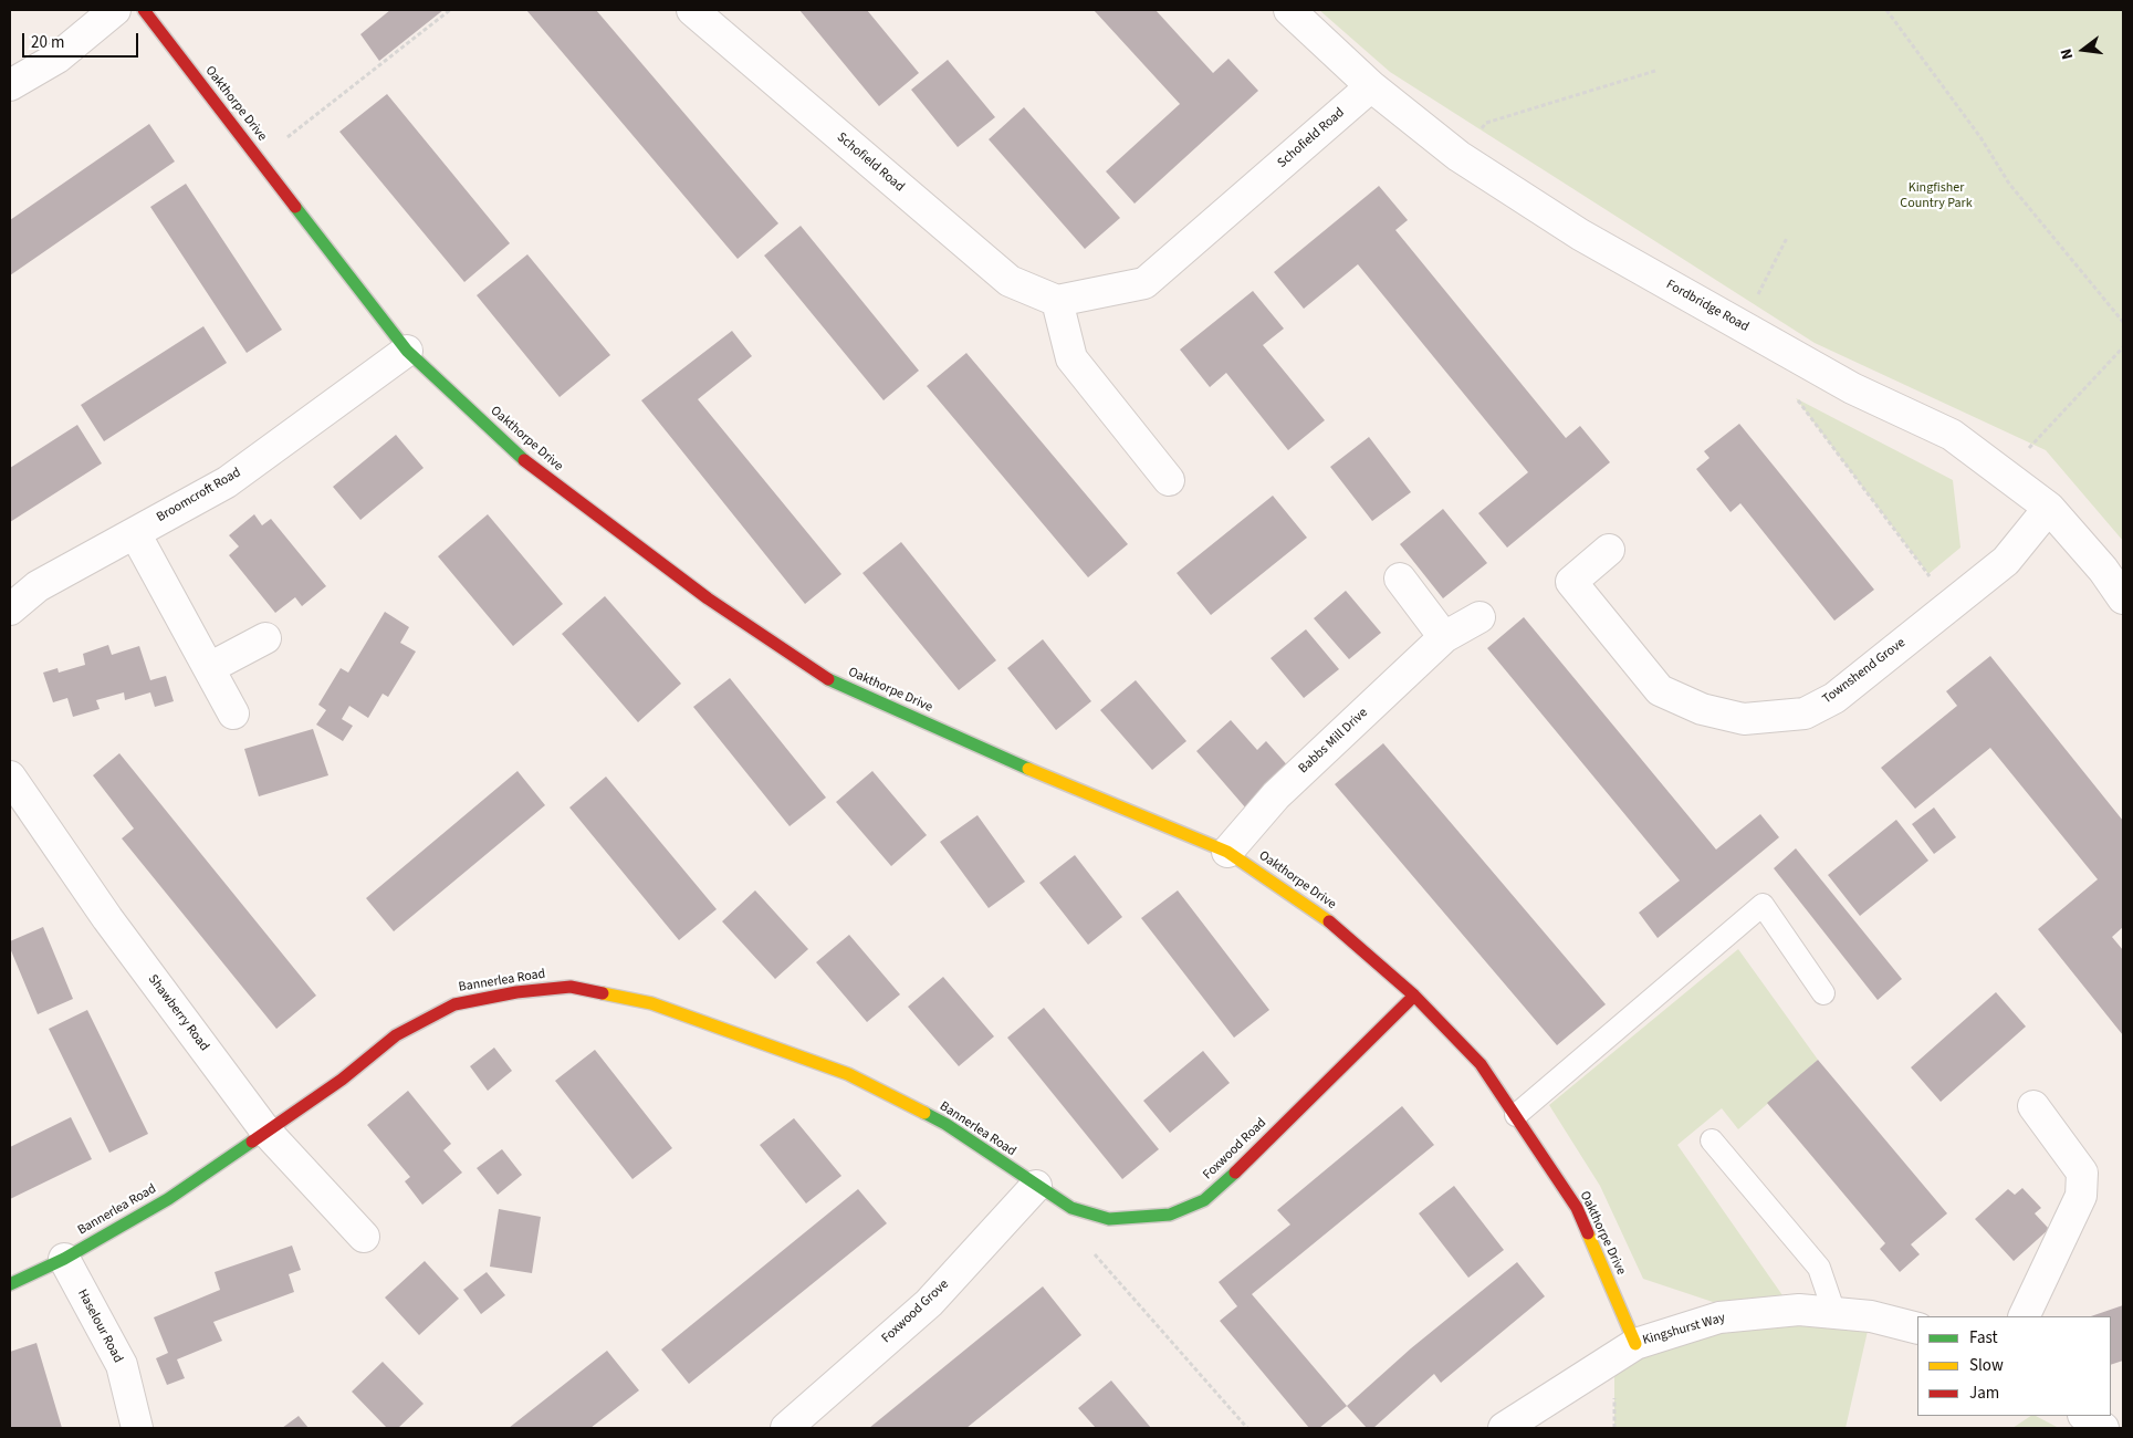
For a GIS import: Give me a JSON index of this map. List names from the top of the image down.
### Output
{
  "streets": {
    "street": [
      "Oakthorpe Drive",
      "Schofield Road",
      "Fordbridge Road",
      "Broomcroft Road",
      "Townshend Grove",
      "Babbs Mill Drive",
      "Bannerlea Road",
      "Shawberry Road",
      "Foxwood Road",
      "Foxwood Grove",
      "Haselour Road",
      "Kingshurst Way"
    ]
  },
  "crossings": [
    ["Oakthorpe Drive", "Broomcroft Road"],
    ["Oakthorpe Drive", "Babbs Mill Drive"],
    ["Oakthorpe Drive", "Foxwood Road"],
    ["Oakthorpe Drive", "Kingshurst Way"],
    ["Schofield Road", "Fordbridge Road"],
    ["Fordbridge Road", "Townshend Grove"],
    ["Bannerlea Road", "Shawberry Road"],
    ["Bannerlea Road", "Foxwood Road"],
    ["Bannerlea Road", "Foxwood Grove"],
    ["Bannerlea Road", "Haselour Road"],
    ["Foxwood Road", "Foxwood Grove"]
  ],
  "parks": ["Kingfisher Country Park"],
  "legend": ["Fast", "Slow", "Jam"],
  "scale_bar": "20 m",
  "north": "left"
}
